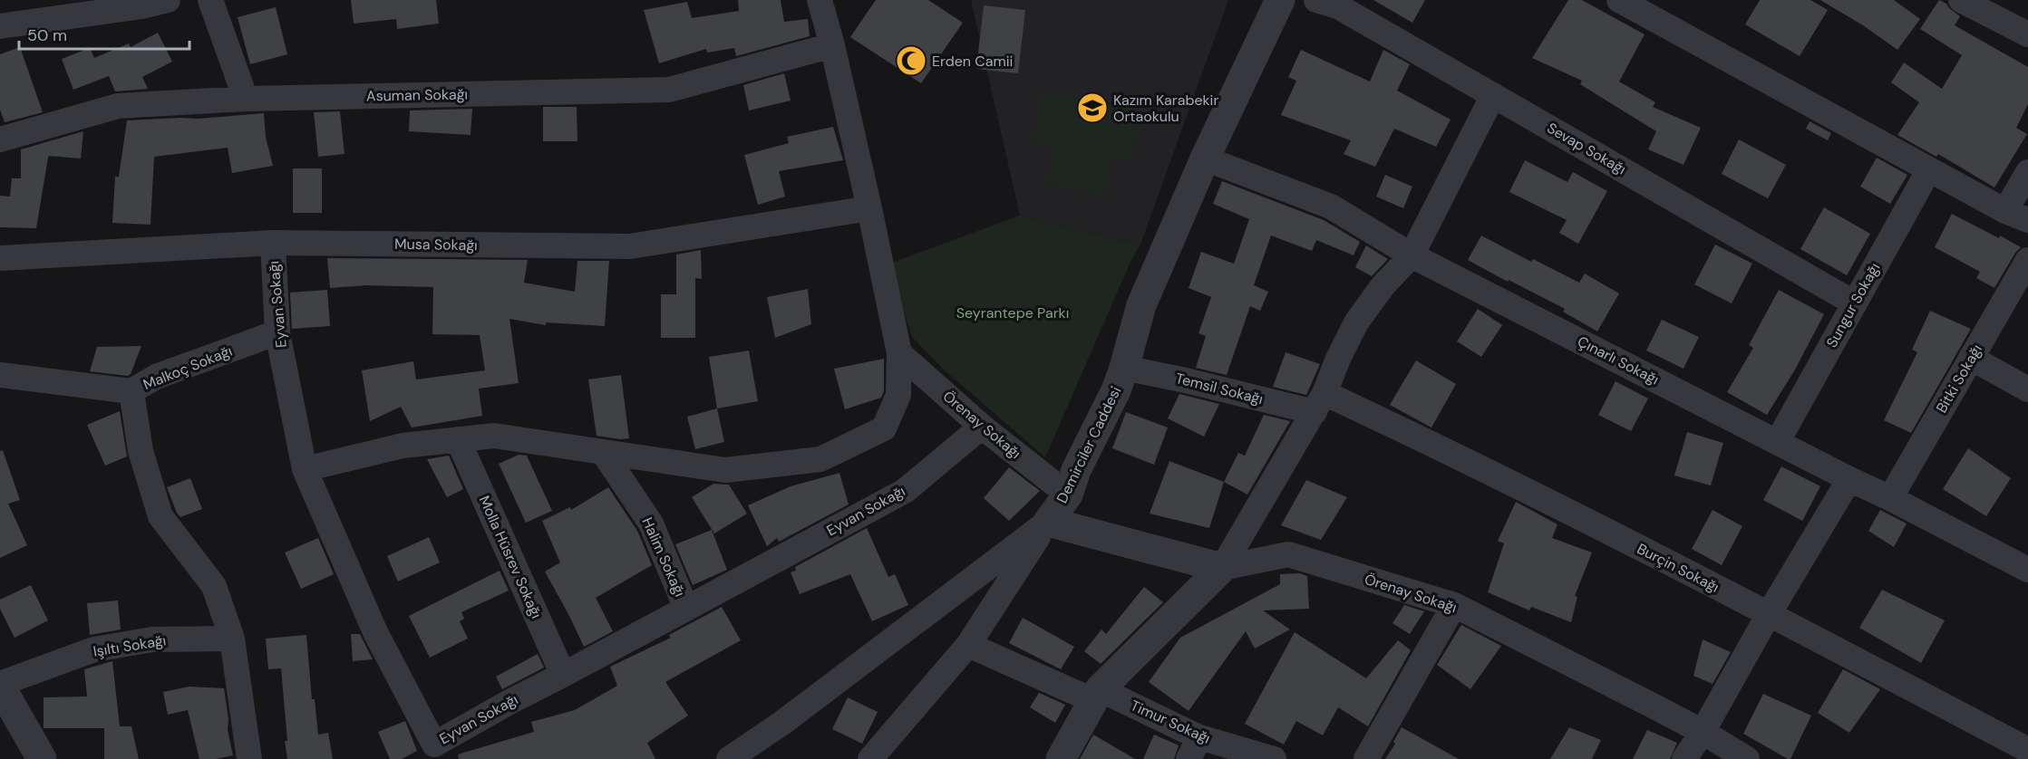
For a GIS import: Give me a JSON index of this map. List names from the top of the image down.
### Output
{
  "streets": {
    "street": [
      "Asuman Sokağı",
      "Sevap Sokağı",
      "Musa Sokağı",
      "Eyvan Sokağı",
      "Sungur Sokağı",
      "Çınarlı Sokağı",
      "Malkoç Sokağı",
      "Bitki Sokağı",
      "Temsil Sokağı",
      "Örenay Sokağı",
      "Demirciler Caddesi",
      "Molla Hüsrev Sokağı",
      "Halim Sokağı",
      "Burçin Sokağı",
      "Işıltı Sokağı",
      "Timur Sokağı"
    ]
  },
  "crossings": [
    ["Sevap Sokağı", "Sungur Sokağı"],
    ["Musa Sokağı", "Eyvan Sokağı"],
    ["Eyvan Sokağı", "Malkoç Sokağı"],
    ["Eyvan Sokağı", "Örenay Sokağı"],
    ["Eyvan Sokağı", "Molla Hüsrev Sokağı"],
    ["Eyvan Sokağı", "Halim Sokağı"],
    ["Sungur Sokağı", "Çınarlı Sokağı"],
    ["Çınarlı Sokağı", "Bitki Sokağı"],
    ["Çınarlı Sokağı", "Demirciler Caddesi"],
    ["Malkoç Sokağı", "Işıltı Sokağı"],
    ["Temsil Sokağı", "Demirciler Caddesi"],
    ["Temsil Sokağı", "Burçin Sokağı"],
    ["Örenay Sokağı", "Demirciler Caddesi"]
  ],
  "parks": ["Seyrantepe Parkı"],
  "places": {
    "mosque": ["Erden Camii"],
    "school or university": ["Kazım Karabekir Ortaokulu"]
  },
  "scale_bar": "50 m"
}
